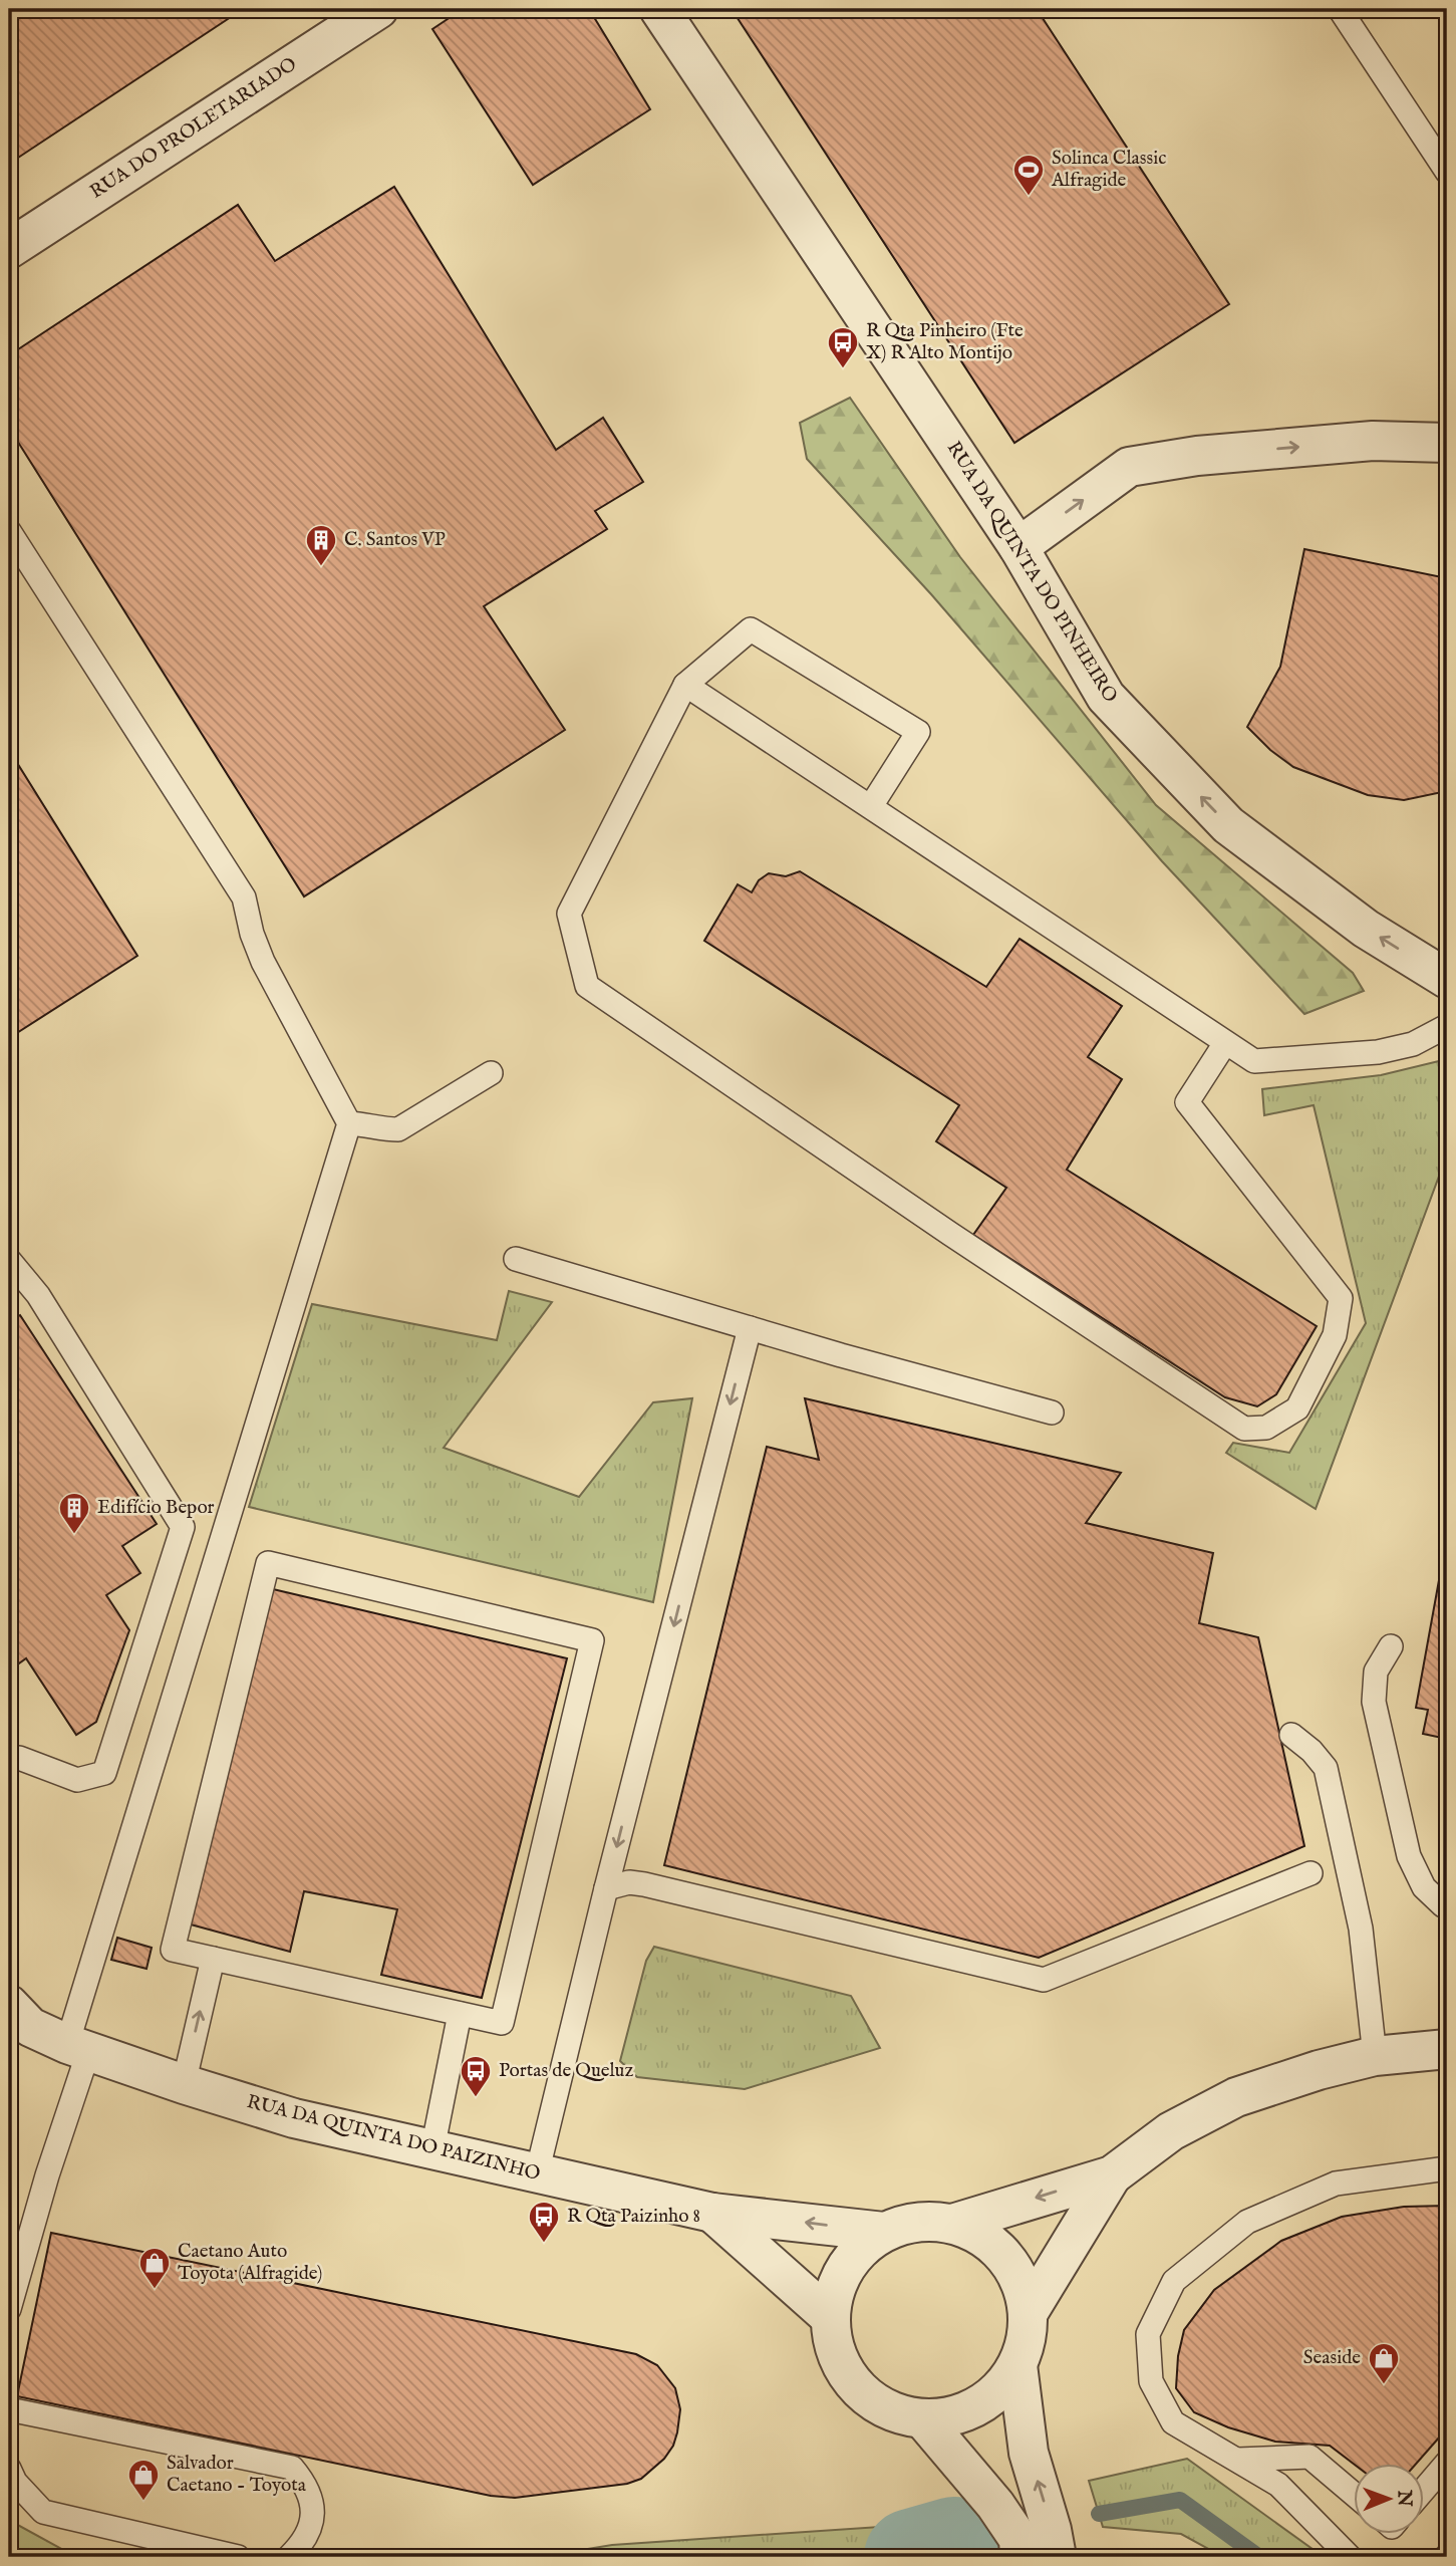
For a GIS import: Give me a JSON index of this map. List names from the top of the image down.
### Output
{
  "streets": {
    "street": ["RUA DO PROLETARIADO", "RUA DA QUINTA DO PINHEIRO", "RUA DA QUINTA DO PAIZINHO"]
  },
  "one_way": ["RUA DA QUINTA DO PINHEIRO"],
  "places": {
    "sports": ["Solinca Classic Alfragide"],
    "bus stop": ["R Qta Pinheiro (Fte X) R Alto Montijo", "Portas de Queluz", "R Qta Paizinho 8"],
    "building": ["C. Santos VP", "Edifício Bepor"],
    "shop": ["Caetano Auto Toyota (Alfragide)", "Seaside", "Salvador Caetano - Toyota"]
  },
  "north": "right"
}
